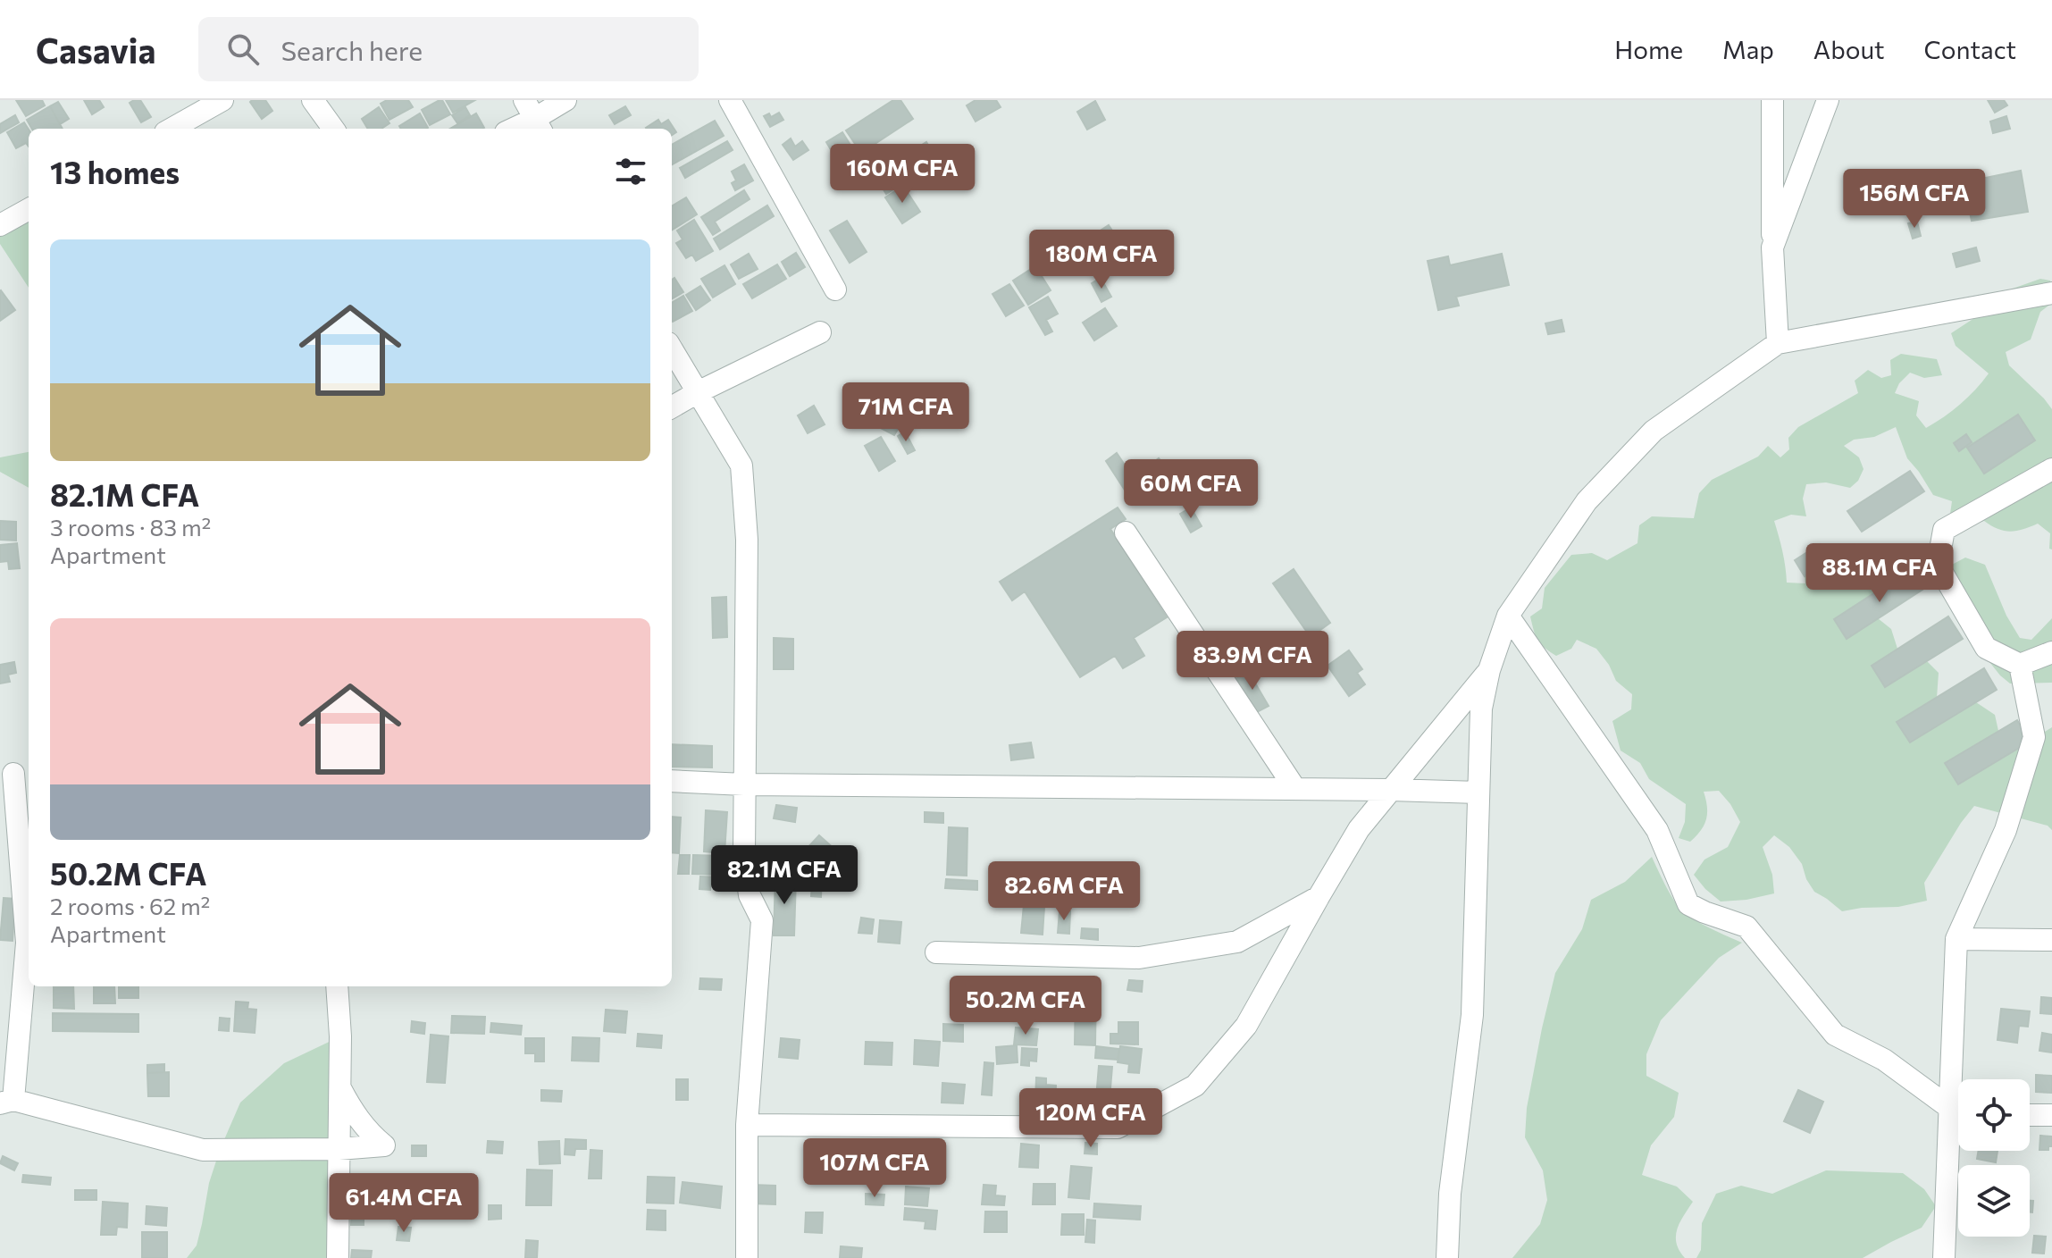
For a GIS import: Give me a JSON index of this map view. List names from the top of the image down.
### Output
{
  "page": {
    "header": "Casavia",
    "search": "Search here",
    "nav": [
      "Home",
      "Map",
      "About",
      "Contact"
    ],
    "heading": "13 homes",
    "price": [
      "160M CFA",
      "156M CFA",
      "180M CFA",
      "71M CFA",
      "60M CFA",
      "88.1M CFA",
      "83.9M CFA",
      "82.1M CFA",
      "82.6M CFA",
      "50.2M CFA",
      "120M CFA",
      "107M CFA",
      "61.4M CFA"
    ],
    "list": [
      {
        "name": "82.1M CFA",
        "note": "3 rooms · 83 m² · Apartment"
      },
      {
        "name": "50.2M CFA",
        "note": "2 rooms · 62 m² · Apartment"
      }
    ]
  }
}
